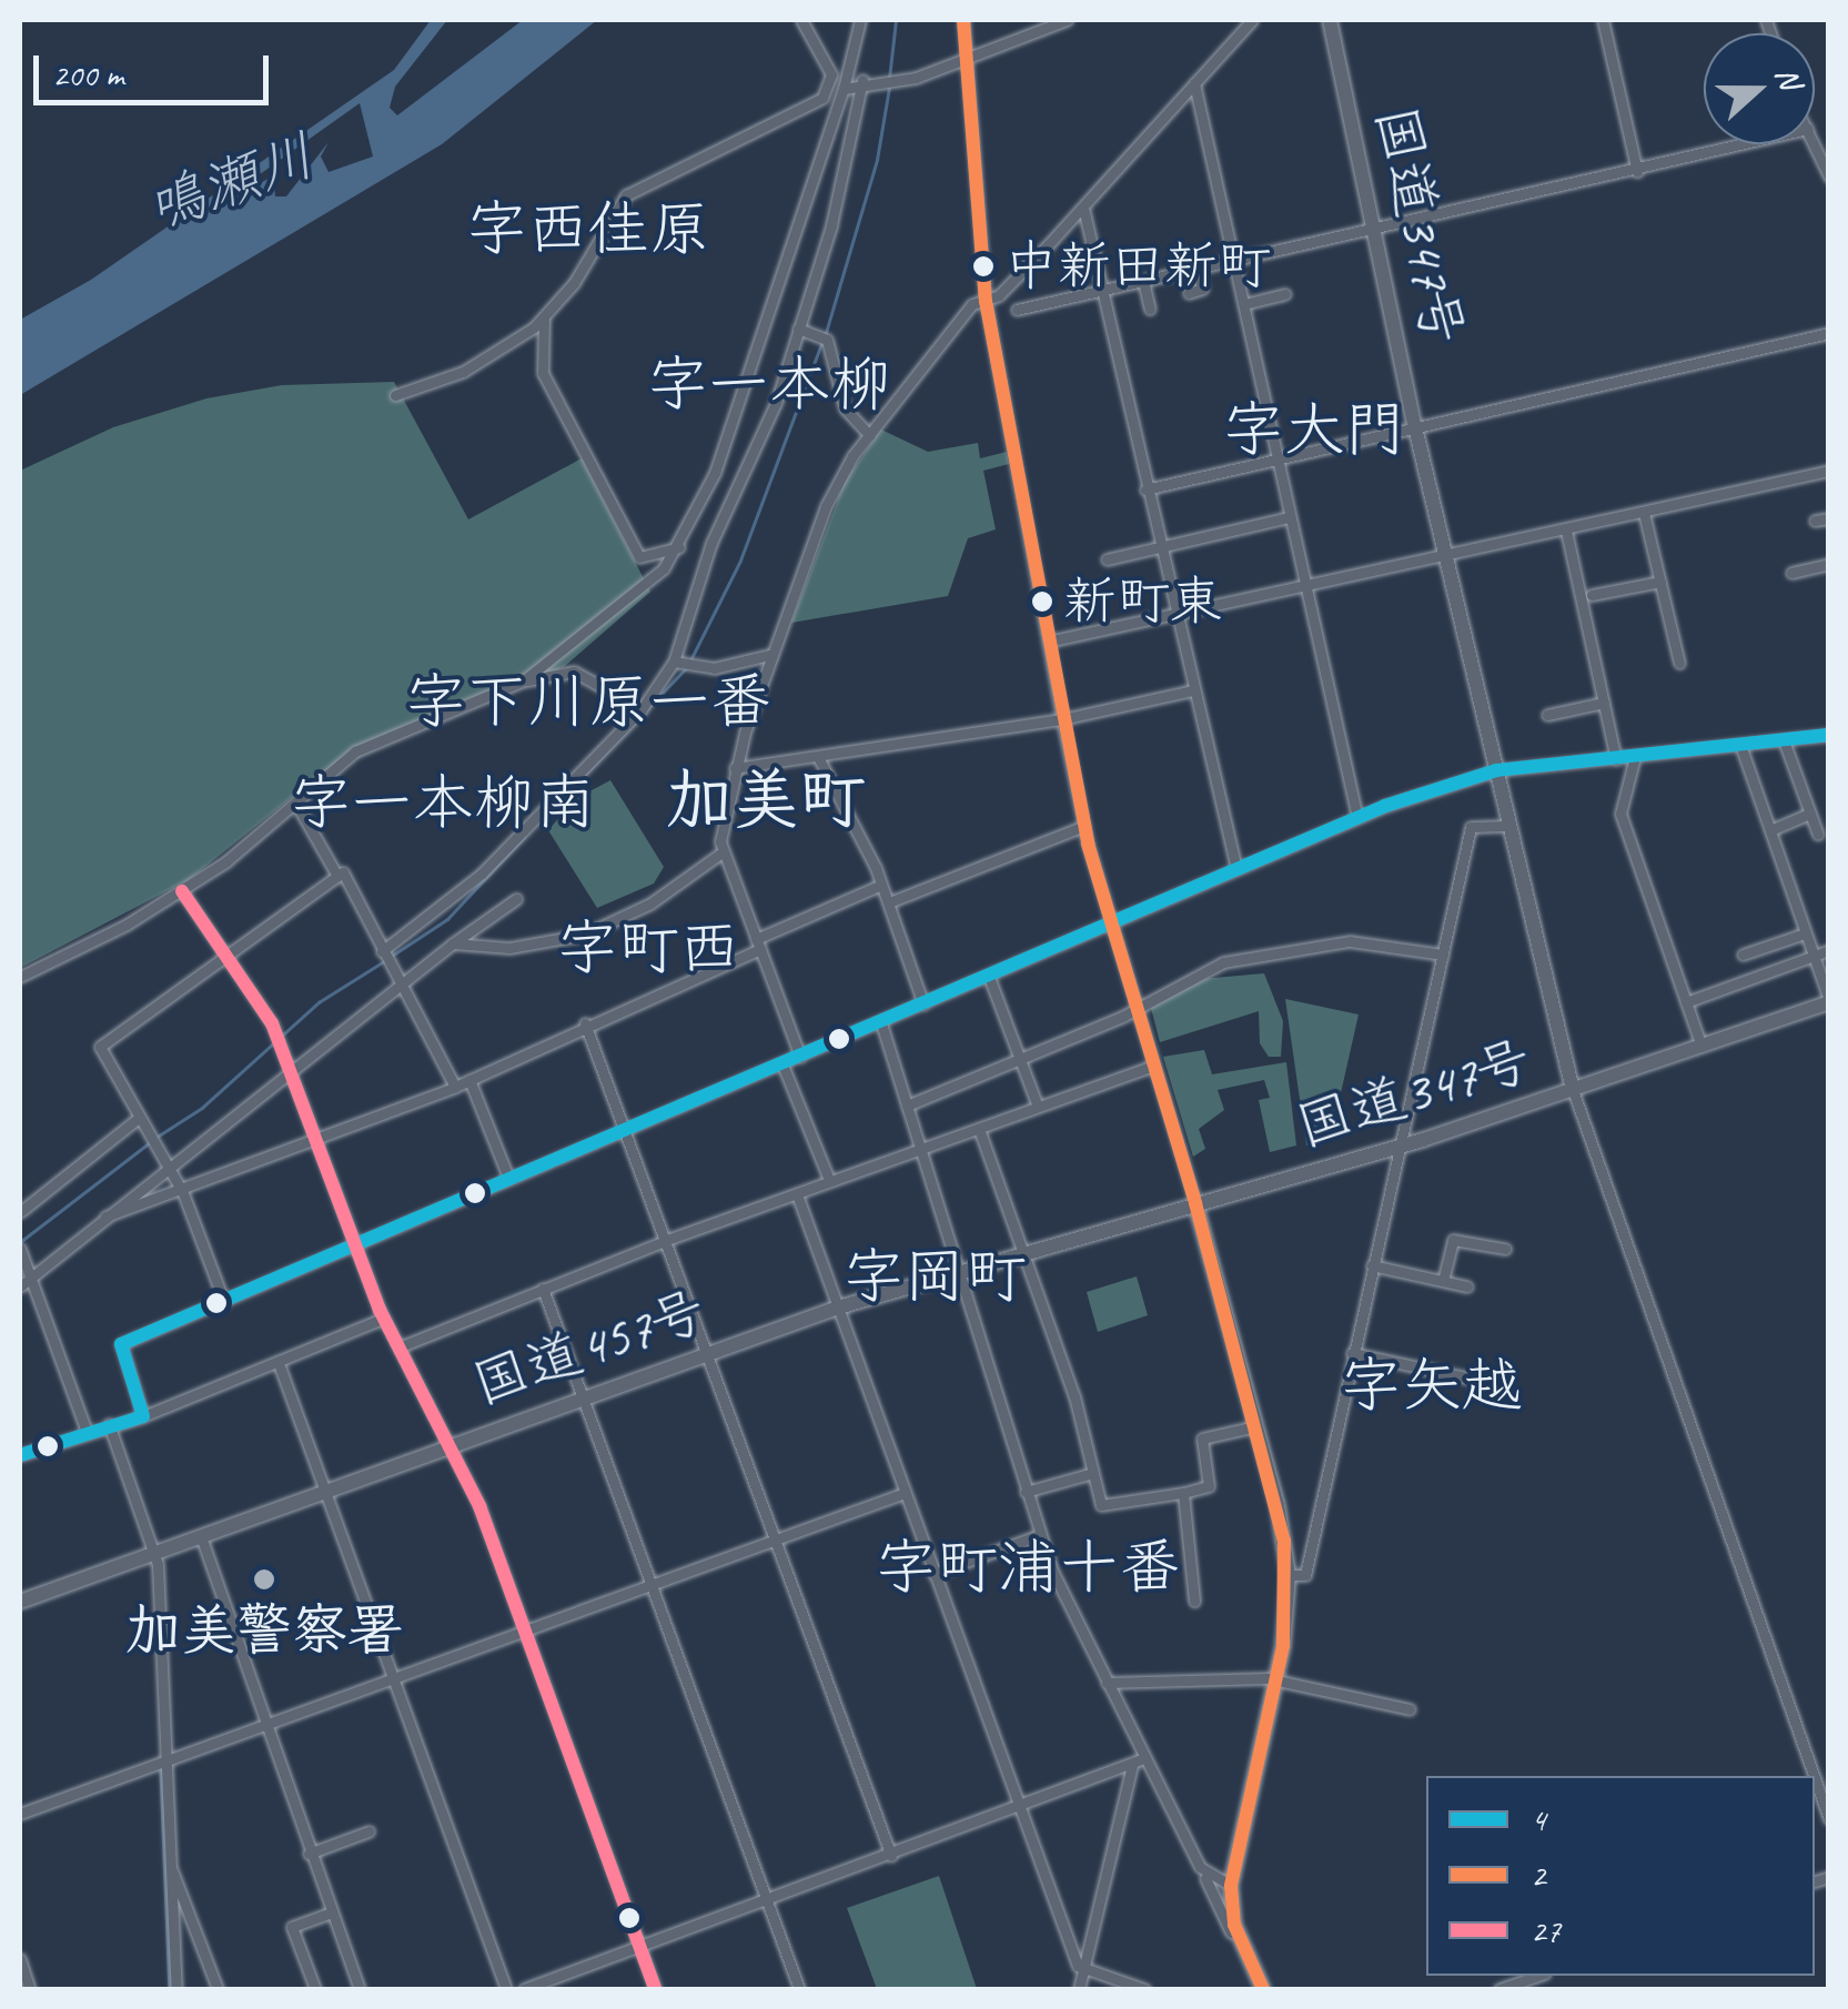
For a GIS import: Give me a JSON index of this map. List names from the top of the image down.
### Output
{
  "streets": {
    "highway": ["国道347号", "国道457号"]
  },
  "crossings": [
    ["国道347号", "国道457号"]
  ],
  "districts": [
    "字西佳原",
    "字一本柳",
    "字大門",
    "字下川原一番",
    "加美町",
    "字一本柳南",
    "字町西",
    "字岡町",
    "字矢越",
    "字町浦十番"
  ],
  "water": ["鳴瀬川"],
  "places": ["中新田新町", "新町東", "加美警察署"],
  "lines": ["transit line 2", "transit line 4", "transit line 27"],
  "legend": ["4", "2", "27"],
  "scale_bar": "200 m",
  "north": "right"
}
